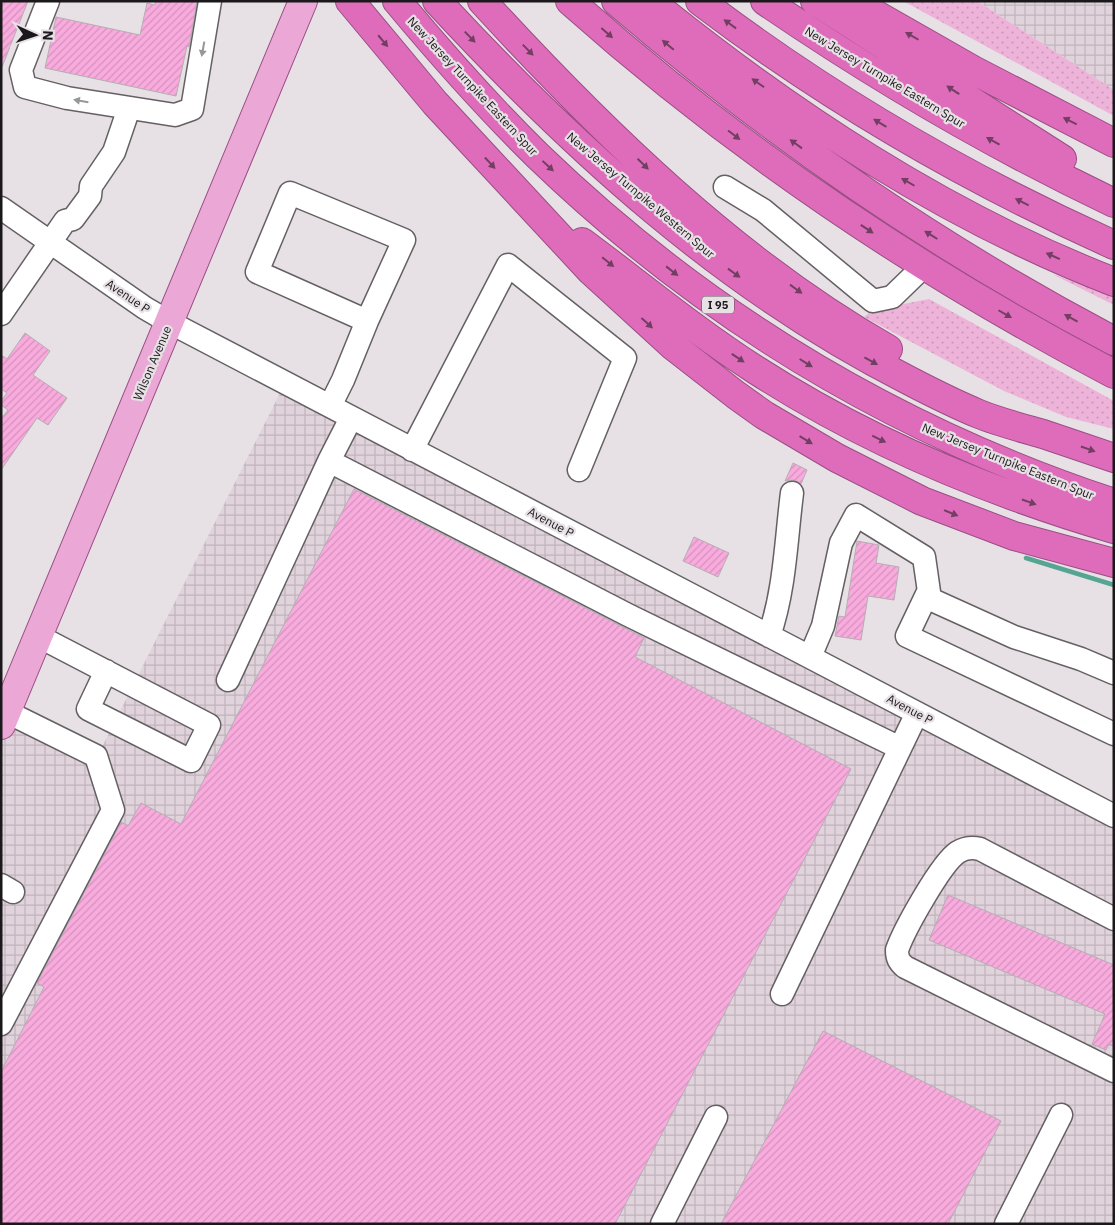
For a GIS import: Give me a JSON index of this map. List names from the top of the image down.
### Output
{
  "streets": {
    "highway": ["New Jersey Turnpike Eastern Spur", "New Jersey Turnpike Western Spur", "I 95"],
    "main road": ["Wilson Avenue"],
    "street": ["Avenue P"]
  },
  "crossings": [
    ["Avenue P", "Wilson Avenue"]
  ],
  "north": "right"
}
